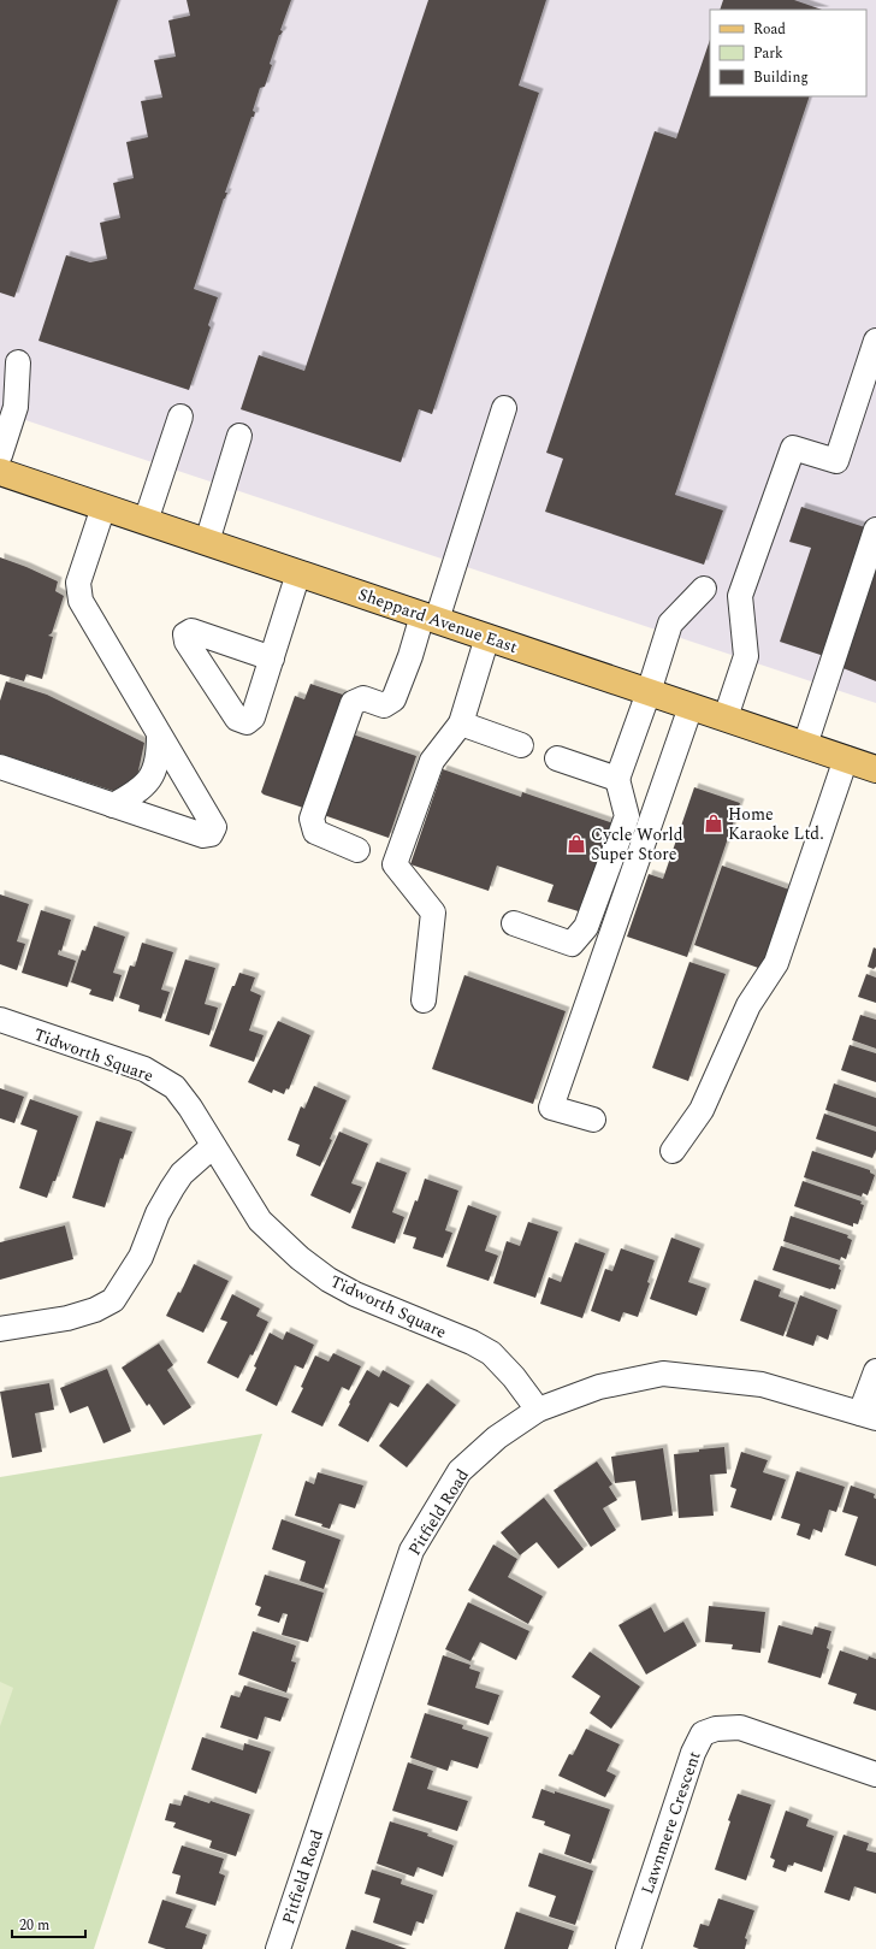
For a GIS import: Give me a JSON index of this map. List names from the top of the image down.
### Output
{
  "streets": {
    "main road": ["Sheppard Avenue East"],
    "street": ["Tidworth Square", "Pitfield Road", "Lawnmere Crescent"]
  },
  "crossings": [
    ["Tidworth Square", "Pitfield Road"]
  ],
  "places": {
    "shop": ["Home Karaoke Ltd.", "Cycle World Super Store"]
  },
  "legend": ["Road", "Park", "Building"],
  "scale_bar": "20 m"
}
